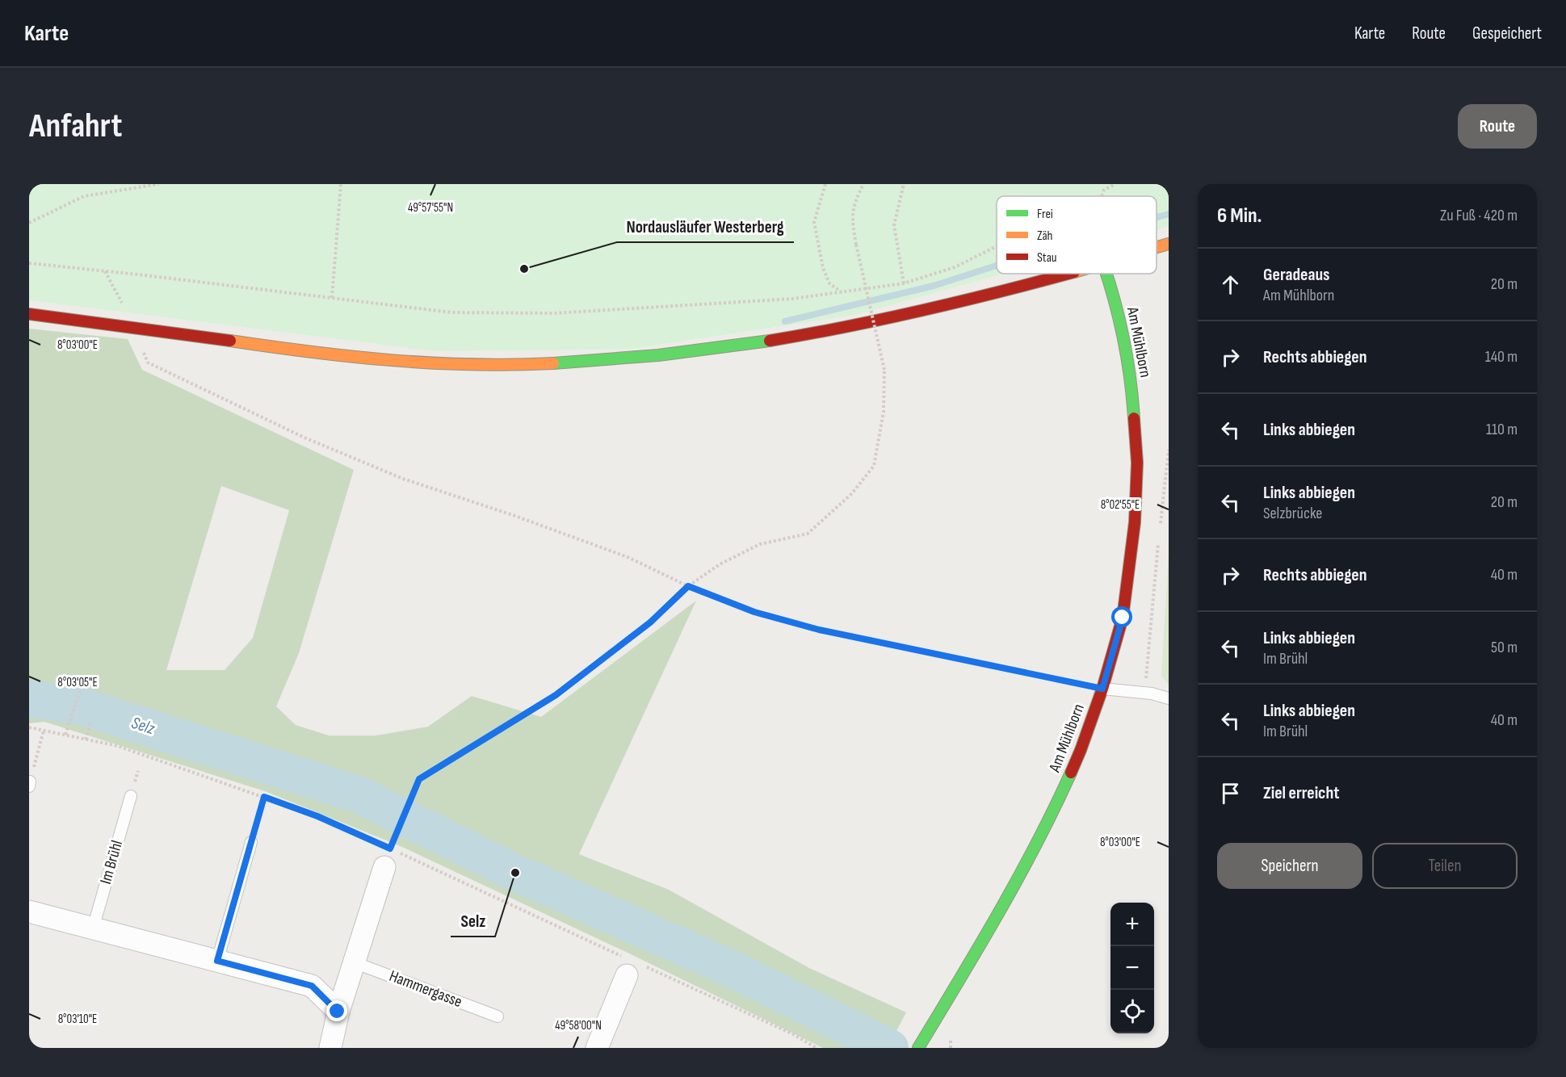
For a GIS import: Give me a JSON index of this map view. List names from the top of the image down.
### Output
{
  "streets": {
    "main road": ["Am Mühlborn"],
    "lane": ["Im Brühl", "Hammergasse"]
  },
  "water": ["Selz"],
  "places": ["Nordausläufer Westerberg", "Selz"],
  "legend": ["Frei", "Zäh", "Stau"],
  "page": {
    "header": "Karte",
    "nav": ["Karte", "Route", "Gespeichert"],
    "buttons": [
      "Route",
      ["Speichern", "Teilen"]
    ],
    "title": "Anfahrt",
    "heading": ["6 Min.", "Zu Fuß · 420 m"],
    "list": [
      ["Geradeaus", "Am Mühlborn", "20 m"],
      ["Rechts abbiegen", "140 m"],
      ["Links abbiegen", "110 m"],
      ["Links abbiegen", "Selzbrücke", "20 m"],
      ["Rechts abbiegen", "40 m"],
      ["Links abbiegen", "Im Brühl", "50 m"],
      ["Links abbiegen", "Im Brühl", "40 m"],
      "Ziel erreicht"
    ],
    "map_buttons": ["+", "−"]
  },
  "coordinates": [
    "49°57'55\"N",
    "8°03'00\"E",
    "8°02'55\"E",
    "8°03'05\"E",
    "8°03'10\"E",
    "49°58'00\"N"
  ]
}
